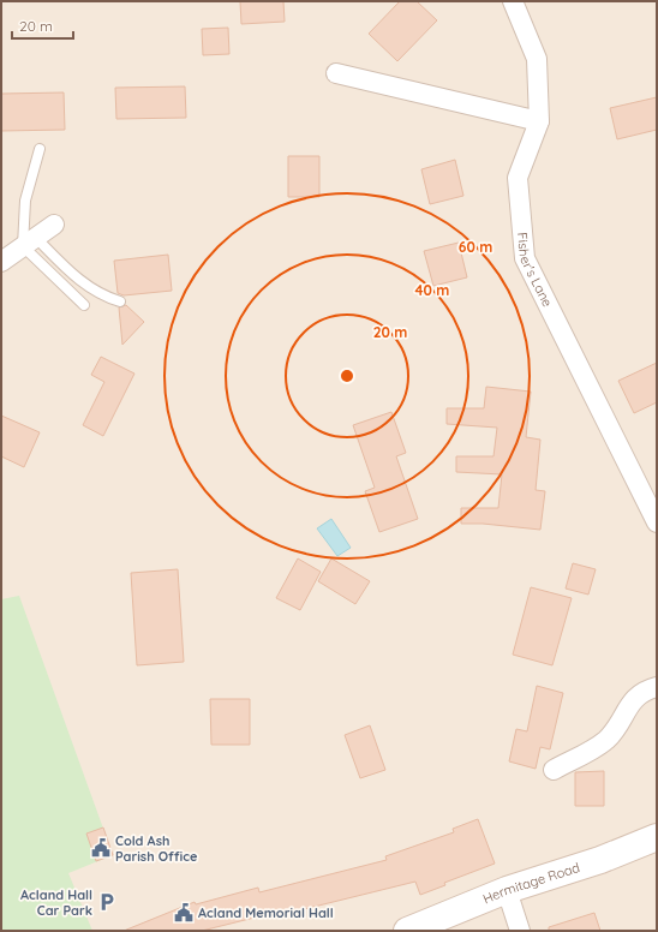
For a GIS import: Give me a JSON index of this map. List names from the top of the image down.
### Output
{
  "streets": {
    "street": ["Fisher's Lane", "Hermitage Road"]
  },
  "places": {
    "public building": ["Cold Ash Parish Office", "Acland Memorial Hall"],
    "parking": ["Acland Hall Car Park"]
  },
  "scale_bar": "20 m",
  "rings": ["60 m", "40 m", "20 m"]
}
